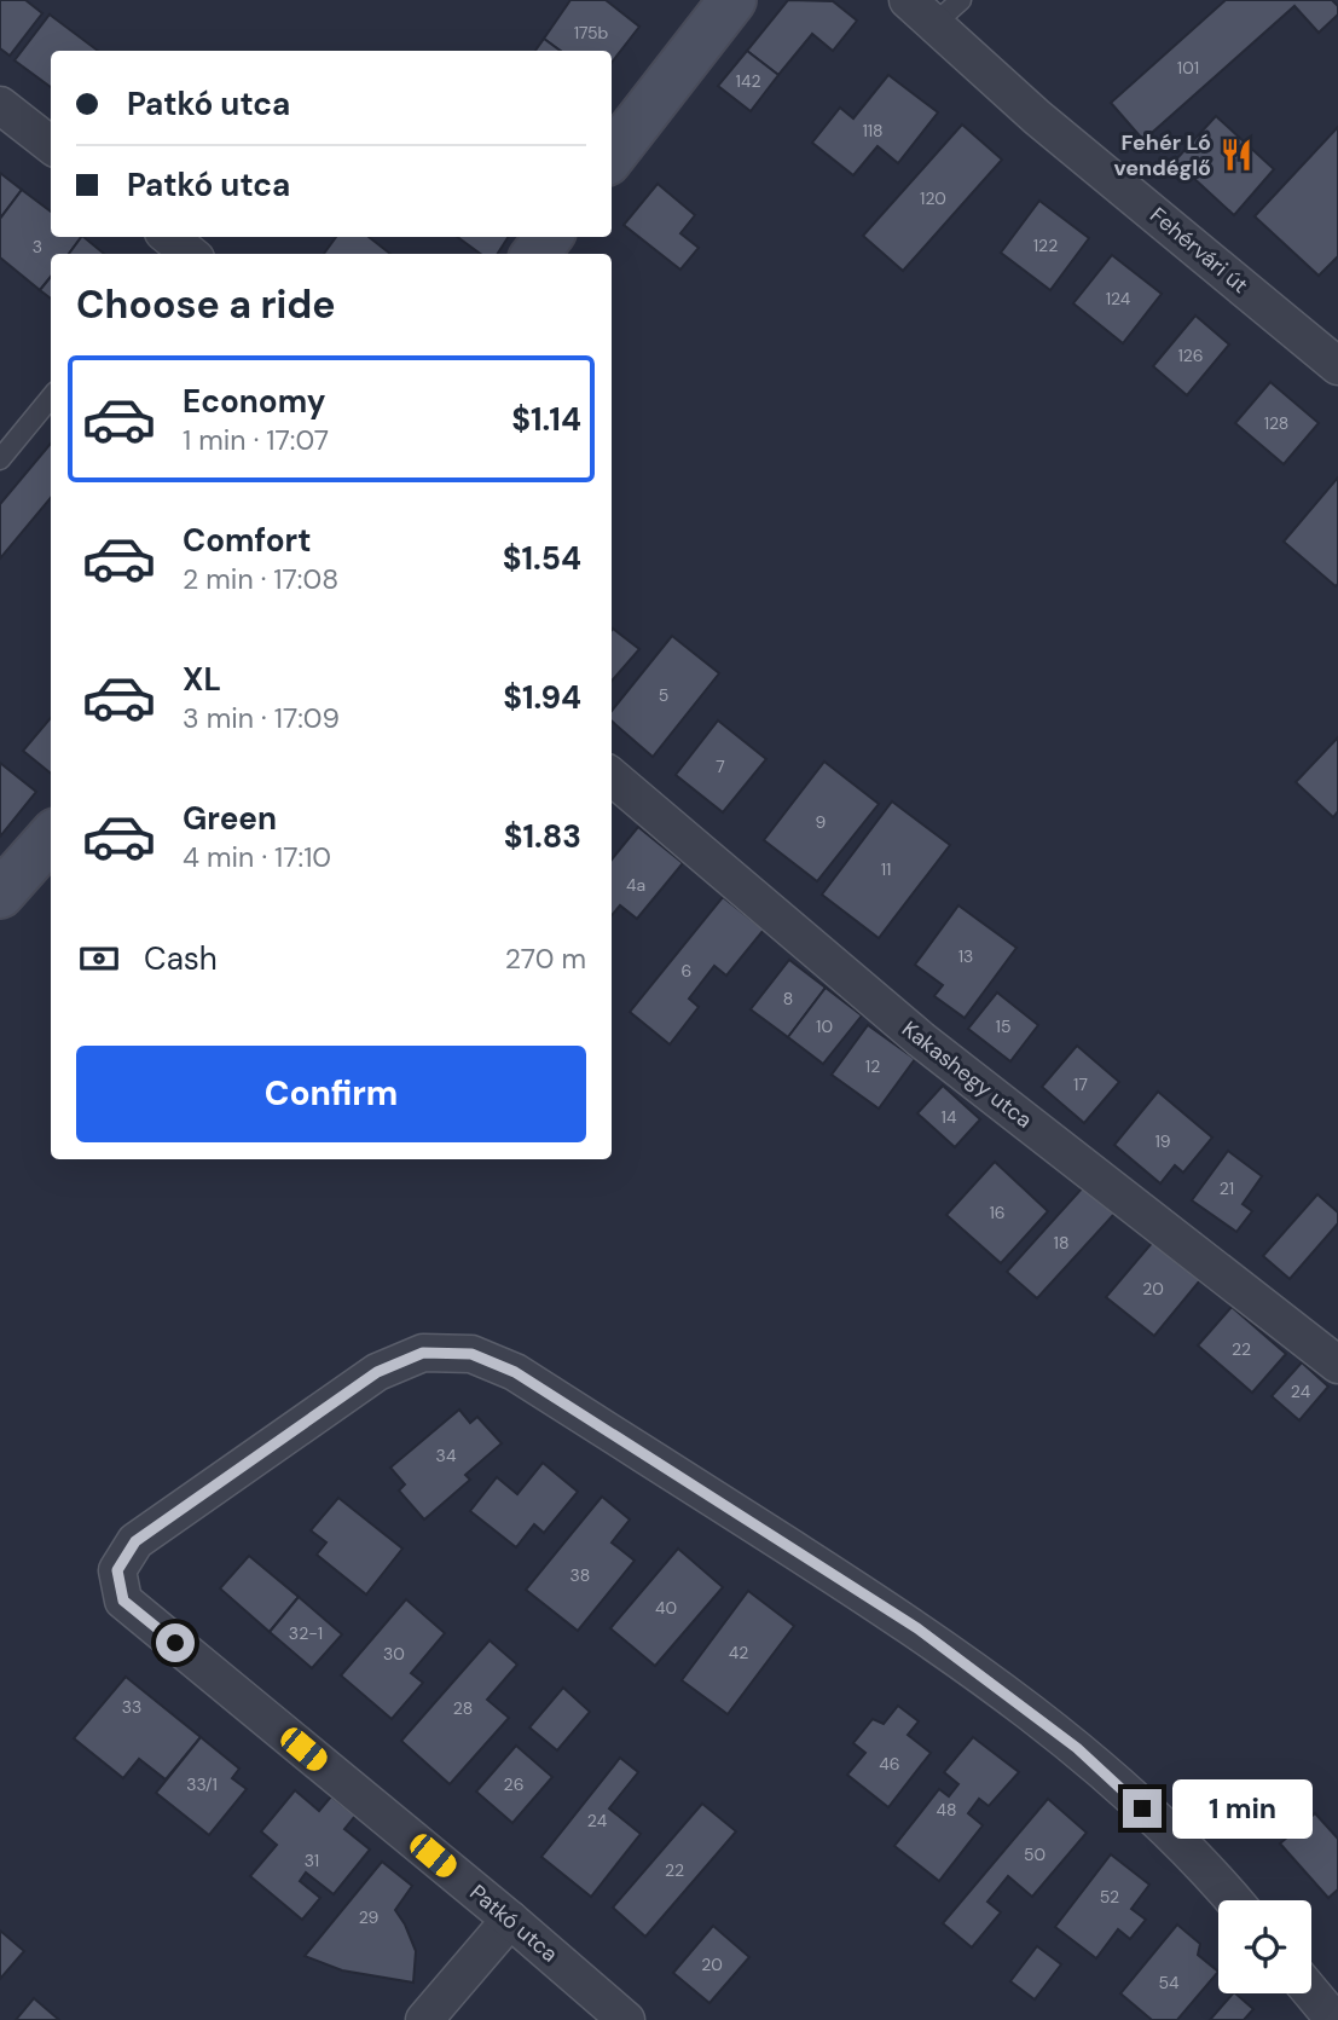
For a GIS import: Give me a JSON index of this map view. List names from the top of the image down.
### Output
{
  "streets": {
    "street": ["Fehérvári út", "Kakashegy utca", "Patkó utca"]
  },
  "places": {
    "restaurant": ["Fehér Ló vendéglő"]
  },
  "house_numbers": [
    "175b",
    "101",
    "142",
    "118",
    "120",
    "122",
    "3",
    "124",
    "126",
    "128",
    "5",
    "7",
    "9",
    "11",
    "4a",
    "13",
    "6",
    "8",
    "10",
    "15",
    "12",
    "17",
    "14",
    "19",
    "21",
    "16",
    "18",
    "20",
    "22",
    "24",
    "34",
    "38",
    "40",
    "32-1",
    "42",
    "30",
    "33",
    "28",
    "46",
    "33/1",
    "26",
    "48",
    "24",
    "50",
    "31",
    "22",
    "52",
    "29",
    "20",
    "54"
  ],
  "page": {
    "banner": ["Patkó utca", "Patkó utca"],
    "heading": "Choose a ride",
    "list": [
      {
        "name": "Economy",
        "note": "1 min · 17:07",
        "value": "$1.14"
      },
      {
        "name": "Comfort",
        "note": "2 min · 17:08",
        "value": "$1.54"
      },
      {
        "name": "XL",
        "note": "3 min · 17:09",
        "value": "$1.94"
      },
      {
        "name": "Green",
        "note": "4 min · 17:10",
        "value": "$1.83"
      }
    ],
    "pay": ["Cash", "270 m"],
    "buttons": "Confirm",
    "bubble": "1 min"
  }
}
